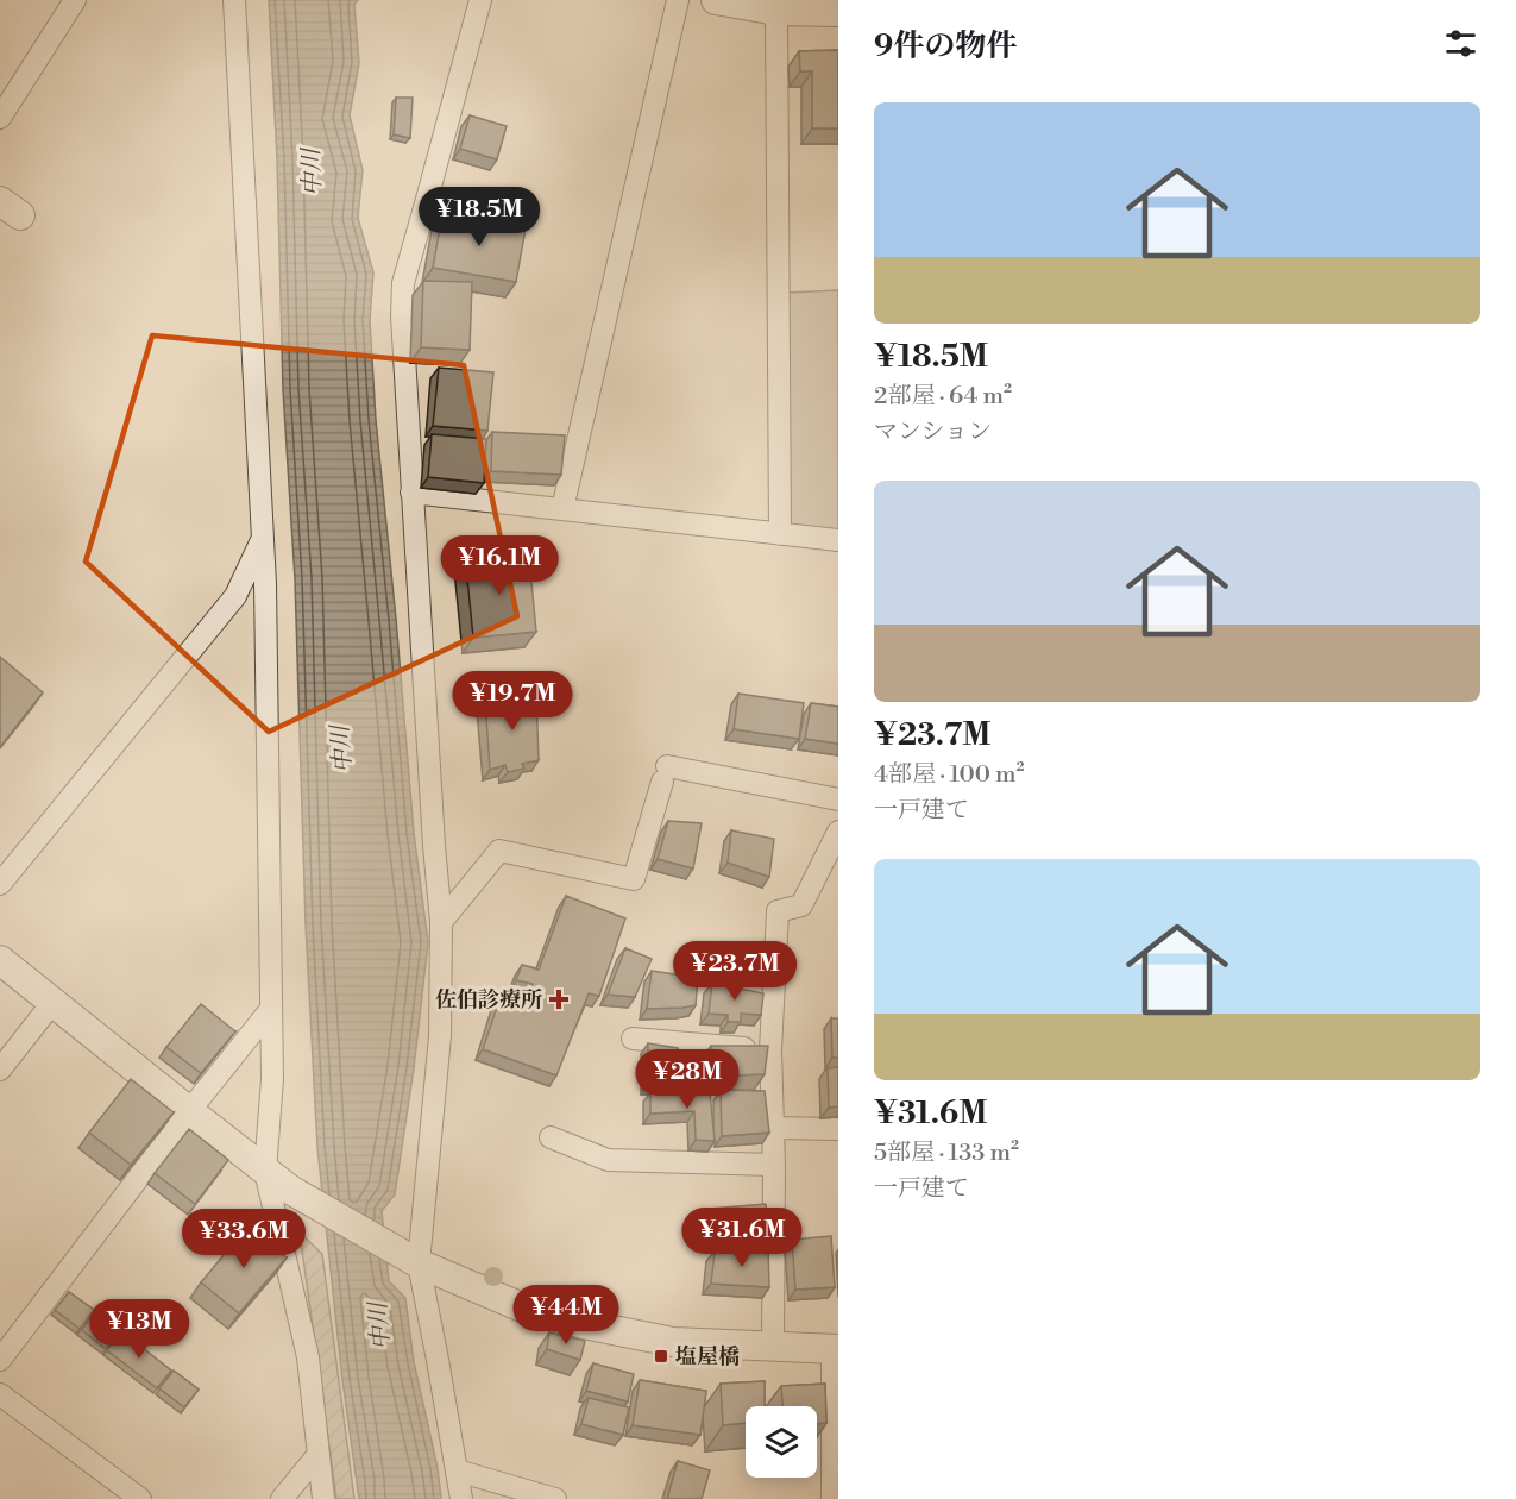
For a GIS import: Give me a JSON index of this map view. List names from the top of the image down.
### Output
{
  "water": ["中川"],
  "places": {
    "health": ["佐伯診療所"],
    "transit": ["塩屋橋"]
  },
  "page": {
    "heading": "9件の物件",
    "list": [
      {
        "name": "¥18.5M",
        "note": "2部屋 · 64 m² · マンション"
      },
      {
        "name": "¥23.7M",
        "note": "4部屋 · 100 m² · 一戸建て"
      },
      {
        "name": "¥31.6M",
        "note": "5部屋 · 133 m² · 一戸建て"
      }
    ],
    "price": [
      "¥18.5M",
      "¥16.1M",
      "¥19.7M",
      "¥23.7M",
      "¥28M",
      "¥31.6M",
      "¥33.6M",
      "¥44M",
      "¥13M"
    ]
  }
}
